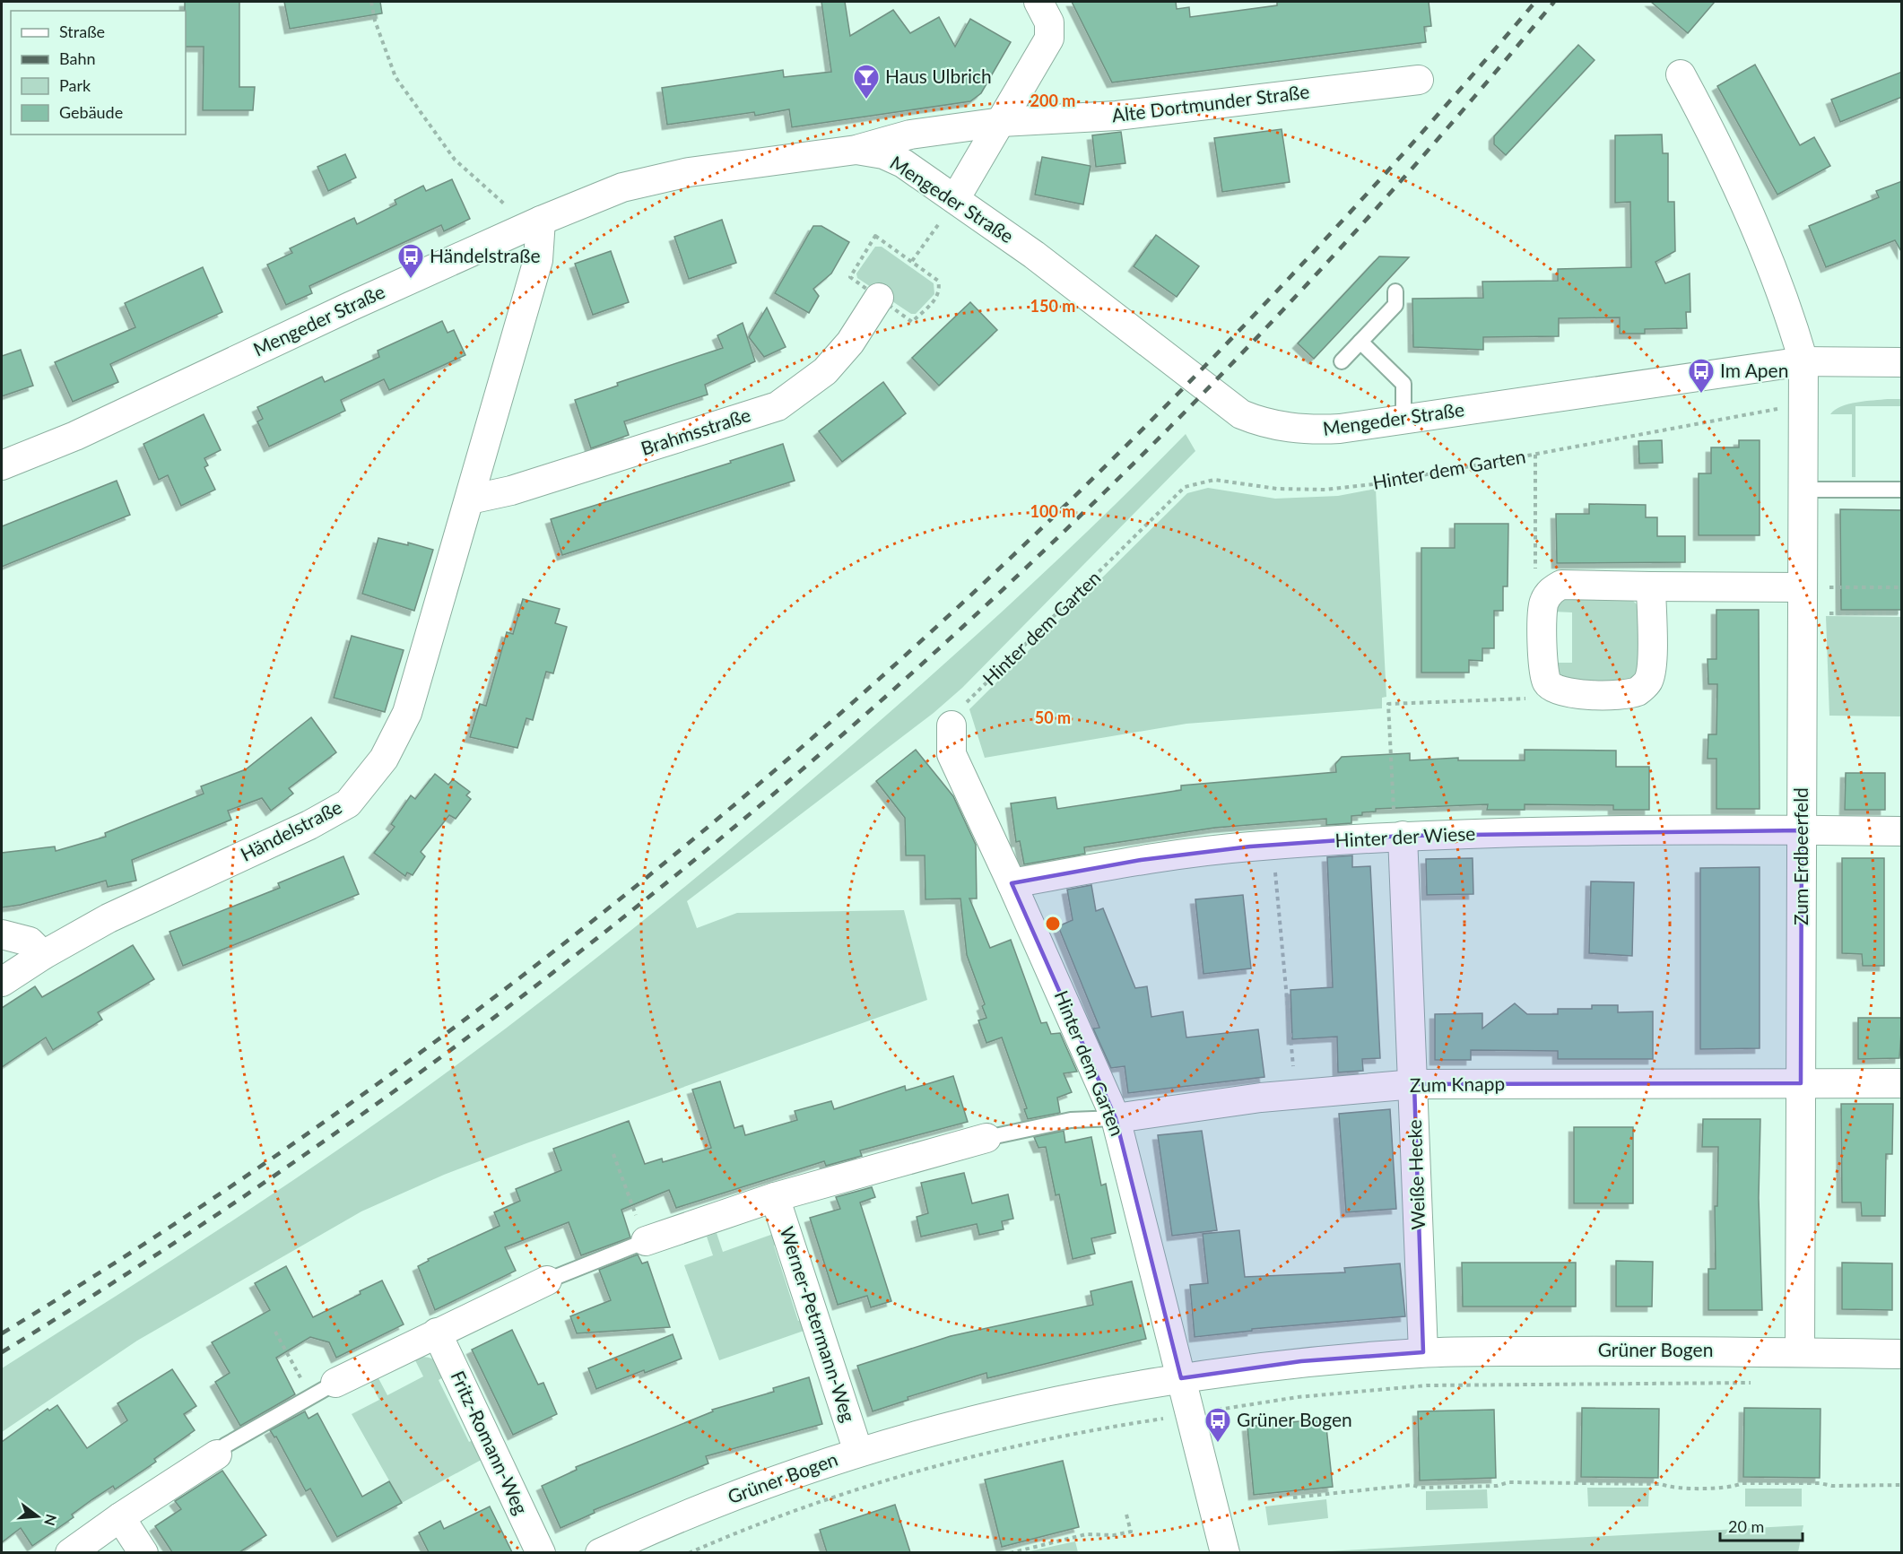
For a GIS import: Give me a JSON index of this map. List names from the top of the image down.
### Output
{
  "streets": {
    "street": [
      "Alte Dortmunder Straße",
      "Mengeder Straße",
      "Brahmsstraße",
      "Hinter dem Garten",
      "Händelstraße",
      "Hinter der Wiese",
      "Zum Erdbeerfeld",
      "Zum Knapp",
      "Weiße Hecke",
      "Werner-Petermann-Weg",
      "Grüner Bogen",
      "Fritz-Romann-Weg"
    ]
  },
  "crossings": [
    ["Alte Dortmunder Straße", "Mengeder Straße"],
    ["Mengeder Straße", "Händelstraße"],
    ["Mengeder Straße", "Zum Erdbeerfeld"],
    ["Brahmsstraße", "Händelstraße"],
    ["Hinter dem Garten", "Hinter der Wiese"],
    ["Hinter dem Garten", "Zum Knapp"],
    ["Hinter dem Garten", "Grüner Bogen"],
    ["Hinter der Wiese", "Zum Erdbeerfeld"],
    ["Hinter der Wiese", "Weiße Hecke"],
    ["Zum Erdbeerfeld", "Zum Knapp"],
    ["Zum Erdbeerfeld", "Grüner Bogen"],
    ["Zum Knapp", "Weiße Hecke"],
    ["Weiße Hecke", "Grüner Bogen"],
    ["Werner-Petermann-Weg", "Grüner Bogen"]
  ],
  "places": {
    "bar": ["Haus Ulbrich"],
    "bus stop": ["Händelstraße", "Im Apen", "Grüner Bogen"]
  },
  "legend": [
    "Straße",
    "Bahn",
    "Park",
    "Gebäude"
  ],
  "scale_bar": "20 m",
  "north": "right",
  "rings": [
    "200 m",
    "150 m",
    "100 m",
    "50 m"
  ]
}
